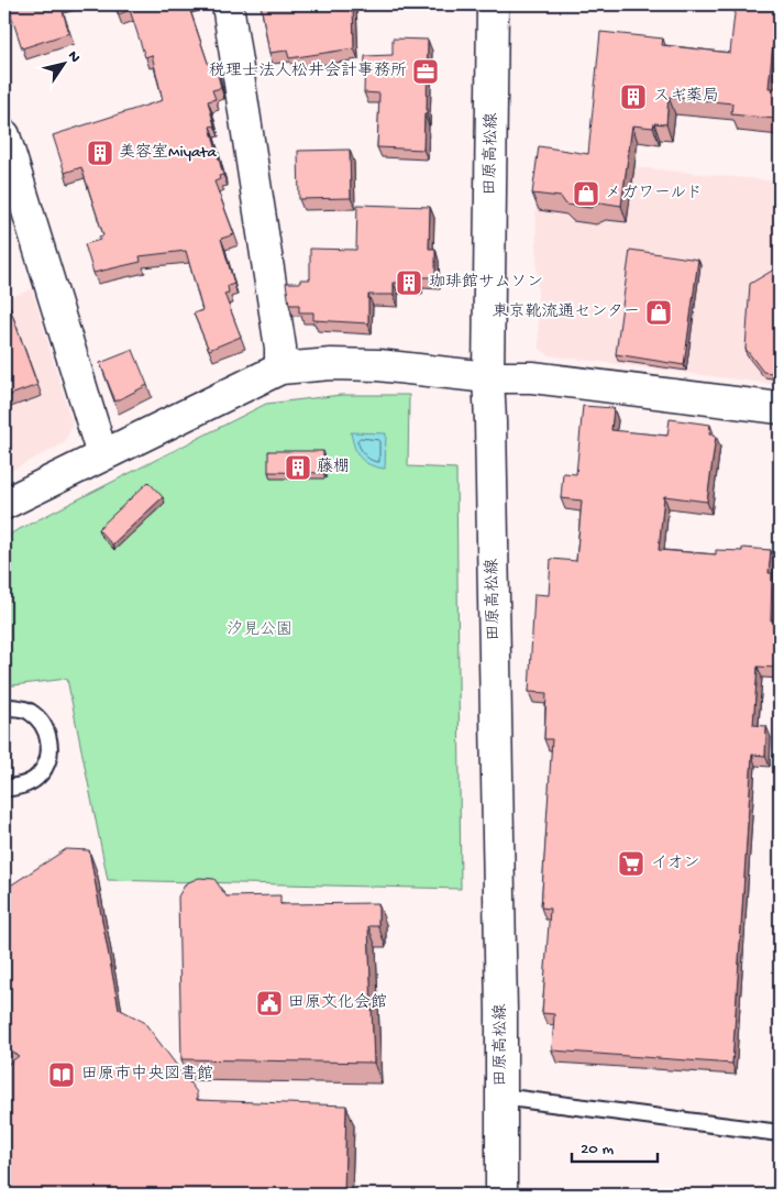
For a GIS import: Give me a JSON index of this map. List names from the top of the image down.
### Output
{
  "streets": {
    "street": ["田原高松線"]
  },
  "parks": ["汐見公園"],
  "places": {
    "office": ["税理士法人松井会計事務所"],
    "building": [
      "スギ薬局",
      "美容室Miyata",
      "珈琲館サムソン",
      "藤棚"
    ],
    "shop": ["メガワールド", "東京靴流通センター"],
    "supermarket": ["イオン"],
    "public building": ["田原文化会館"],
    "library": ["田原市中央図書館"]
  },
  "scale_bar": "20 m",
  "north": "top right"
}
